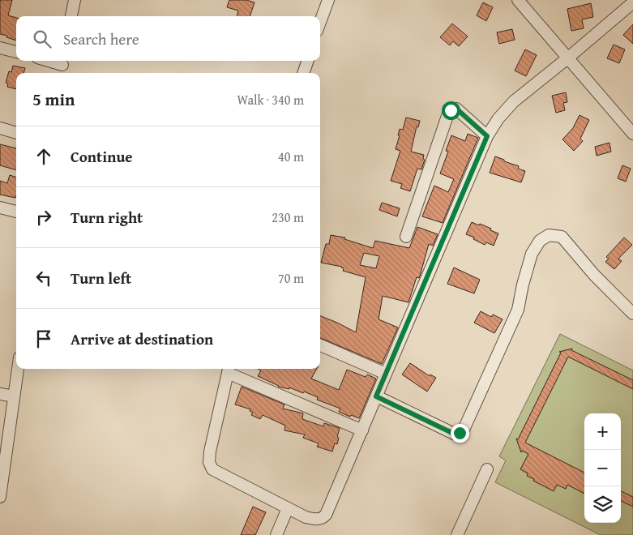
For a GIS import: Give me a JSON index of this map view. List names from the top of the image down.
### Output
{
  "page": {
    "search": "Search here",
    "heading": ["5 min", "Walk · 340 m"],
    "list": [
      ["Continue", "40 m"],
      ["Turn right", "230 m"],
      ["Turn left", "70 m"],
      "Arrive at destination"
    ],
    "map_buttons": ["+", "−"]
  }
}
